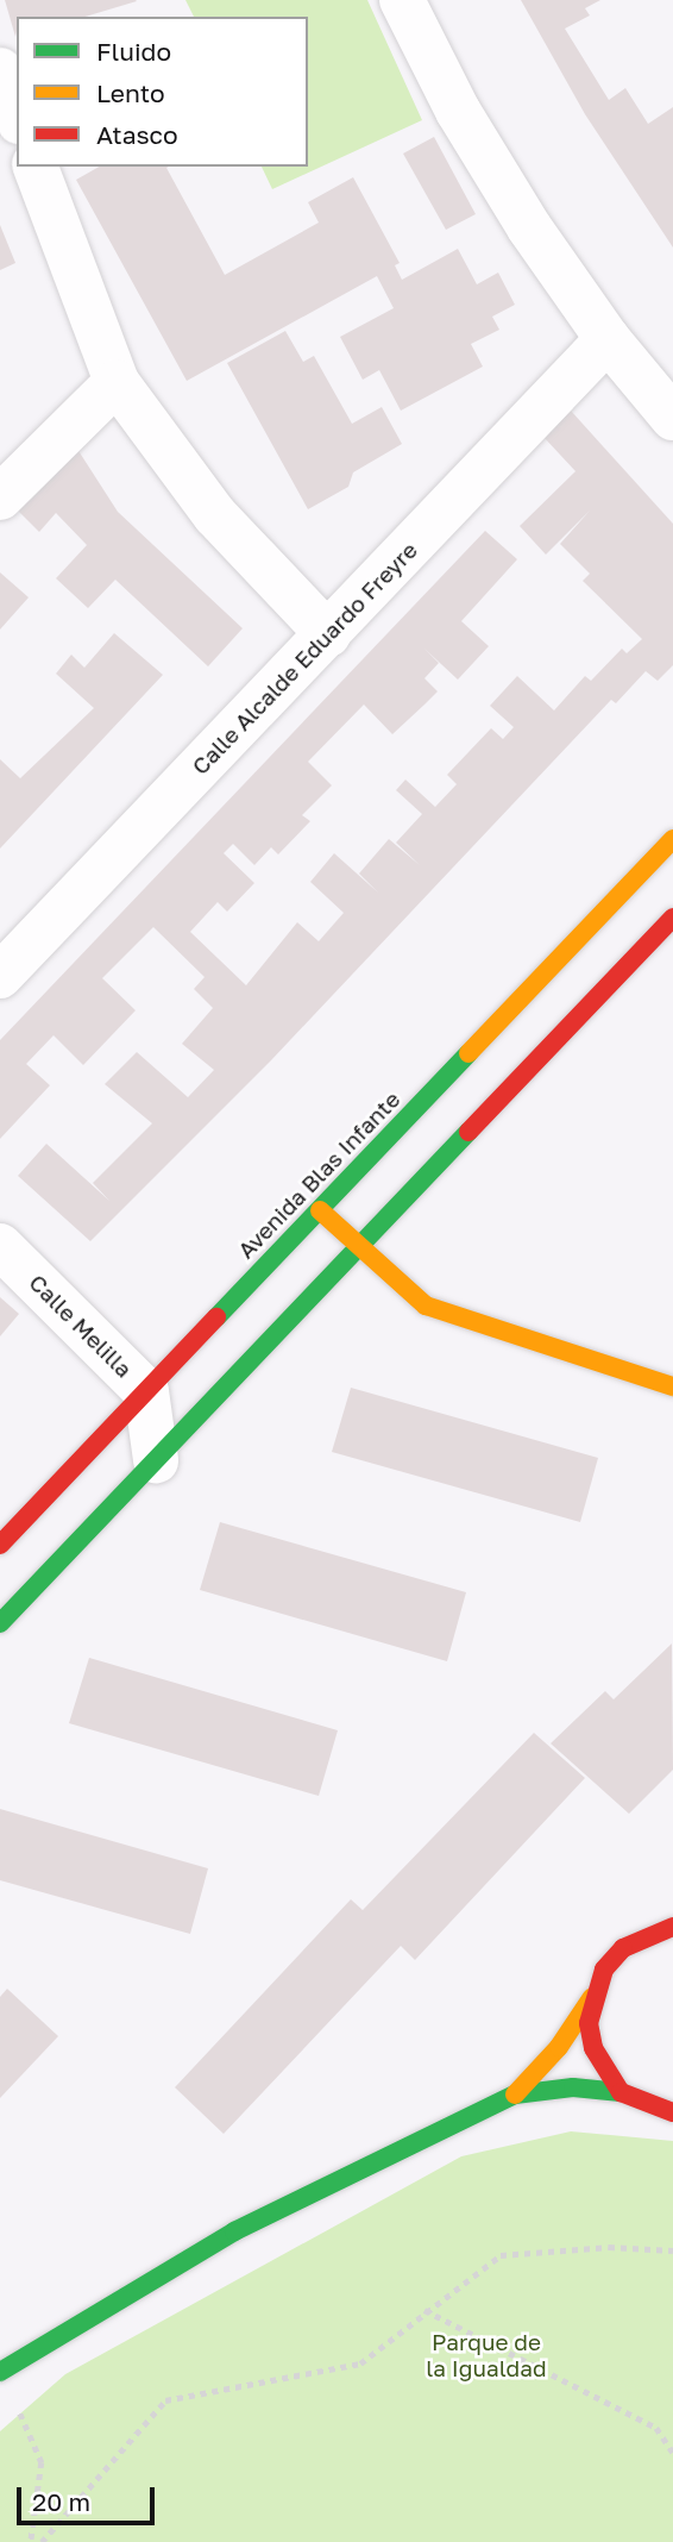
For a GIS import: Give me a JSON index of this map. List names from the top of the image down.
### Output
{
  "streets": {
    "main road": ["Avenida Blas Infante"],
    "street": ["Calle Alcalde Eduardo Freyre", "Calle Melilla"]
  },
  "crossings": [
    ["Avenida Blas Infante", "Calle Melilla"]
  ],
  "parks": ["Parque de la Igualdad"],
  "legend": ["Fluido", "Lento", "Atasco"],
  "scale_bar": "20 m"
}
